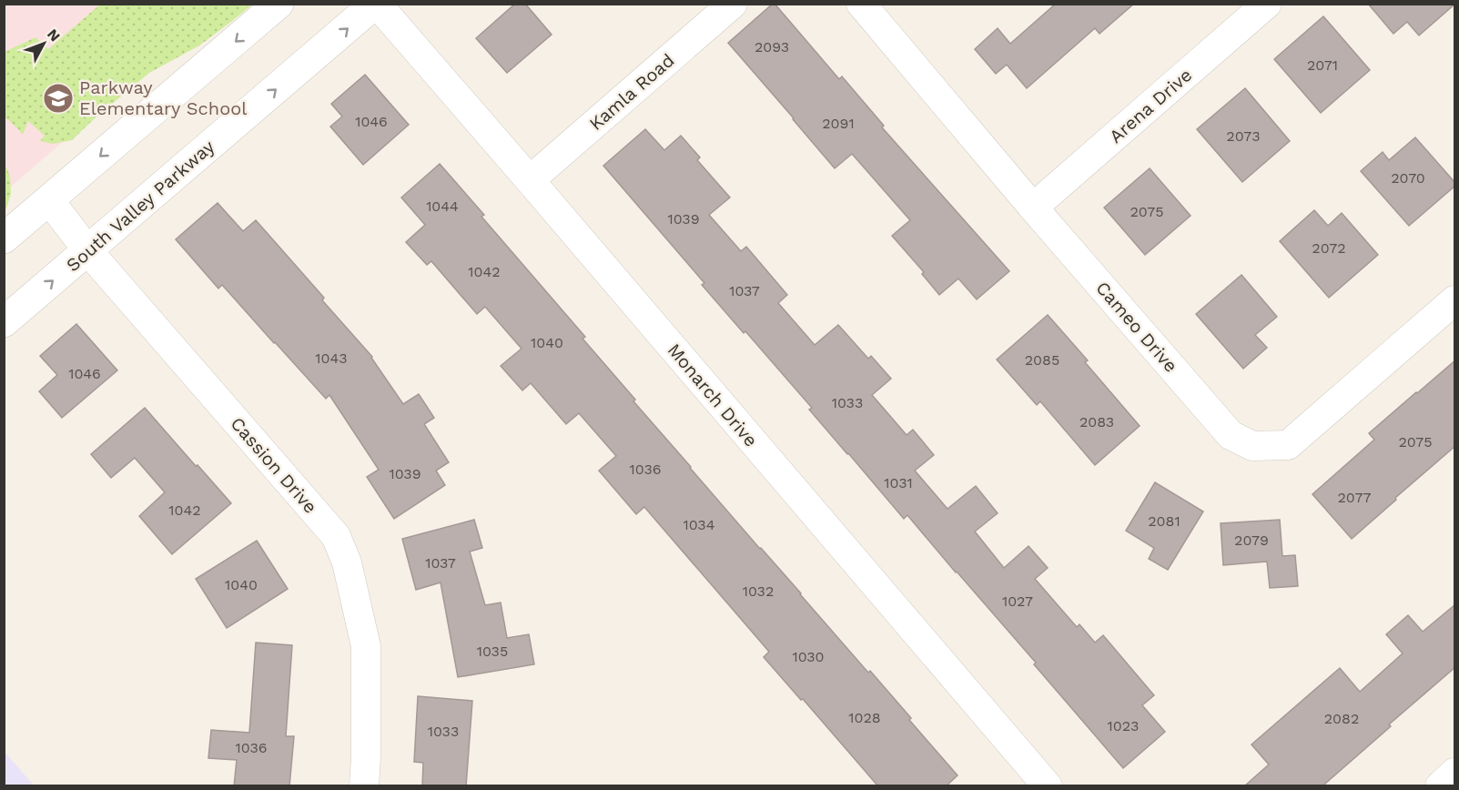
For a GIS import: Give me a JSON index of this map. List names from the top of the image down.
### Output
{
  "streets": {
    "main road": ["South Valley Parkway"],
    "street": [
      "Kamla Road",
      "Arena Drive",
      "Cameo Drive",
      "Monarch Drive",
      "Cassion Drive"
    ]
  },
  "crossings": [
    ["Kamla Road", "Monarch Drive"],
    ["Arena Drive", "Cameo Drive"],
    ["South Valley Parkway", "Monarch Drive"],
    ["South Valley Parkway", "Cassion Drive"]
  ],
  "places": {
    "school or university": ["Parkway Elementary School"]
  },
  "house_numbers": [
    "2093",
    "2071",
    "1046",
    "2091",
    "2073",
    "2070",
    "1044",
    "2075",
    "1039",
    "2072",
    "1042",
    "1037",
    "1040",
    "1043",
    "2085",
    "1046",
    "1033",
    "2083",
    "2075",
    "1036",
    "1039",
    "1031",
    "2077",
    "1042",
    "2081",
    "1034",
    "2079",
    "1037",
    "1040",
    "1032",
    "1027",
    "1035",
    "1030",
    "1028",
    "2082",
    "1023",
    "1033",
    "1036"
  ],
  "north": "top right"
}
